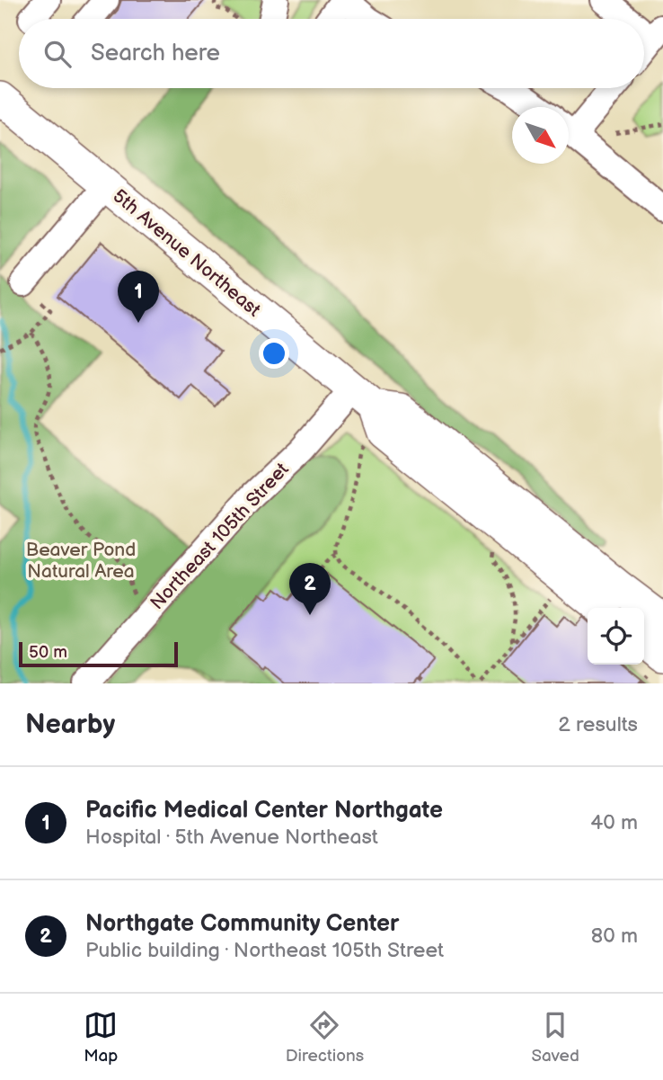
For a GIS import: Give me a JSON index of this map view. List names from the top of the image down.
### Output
{
  "streets": {
    "main road": ["5th Avenue Northeast"],
    "street": ["Northeast 105th Street"]
  },
  "crossings": [
    ["5th Avenue Northeast", "Northeast 105th Street"]
  ],
  "parks": ["Beaver Pond Natural Area"],
  "scale_bar": "50 m",
  "north": "bottom right",
  "page": {
    "search": "Search here",
    "pins": ["1", "2"],
    "scale": "50 m",
    "heading": ["Nearby", "2 results"],
    "list": [
      {
        "mark": "1",
        "name": "Pacific Medical Center Northgate",
        "note": "Hospital · 5th Avenue Northeast",
        "value": "40 m"
      },
      {
        "mark": "2",
        "name": "Northgate Community Center",
        "note": "Public building · Northeast 105th Street",
        "value": "80 m"
      }
    ],
    "nav": ["Map", "Directions", "Saved"]
  }
}
